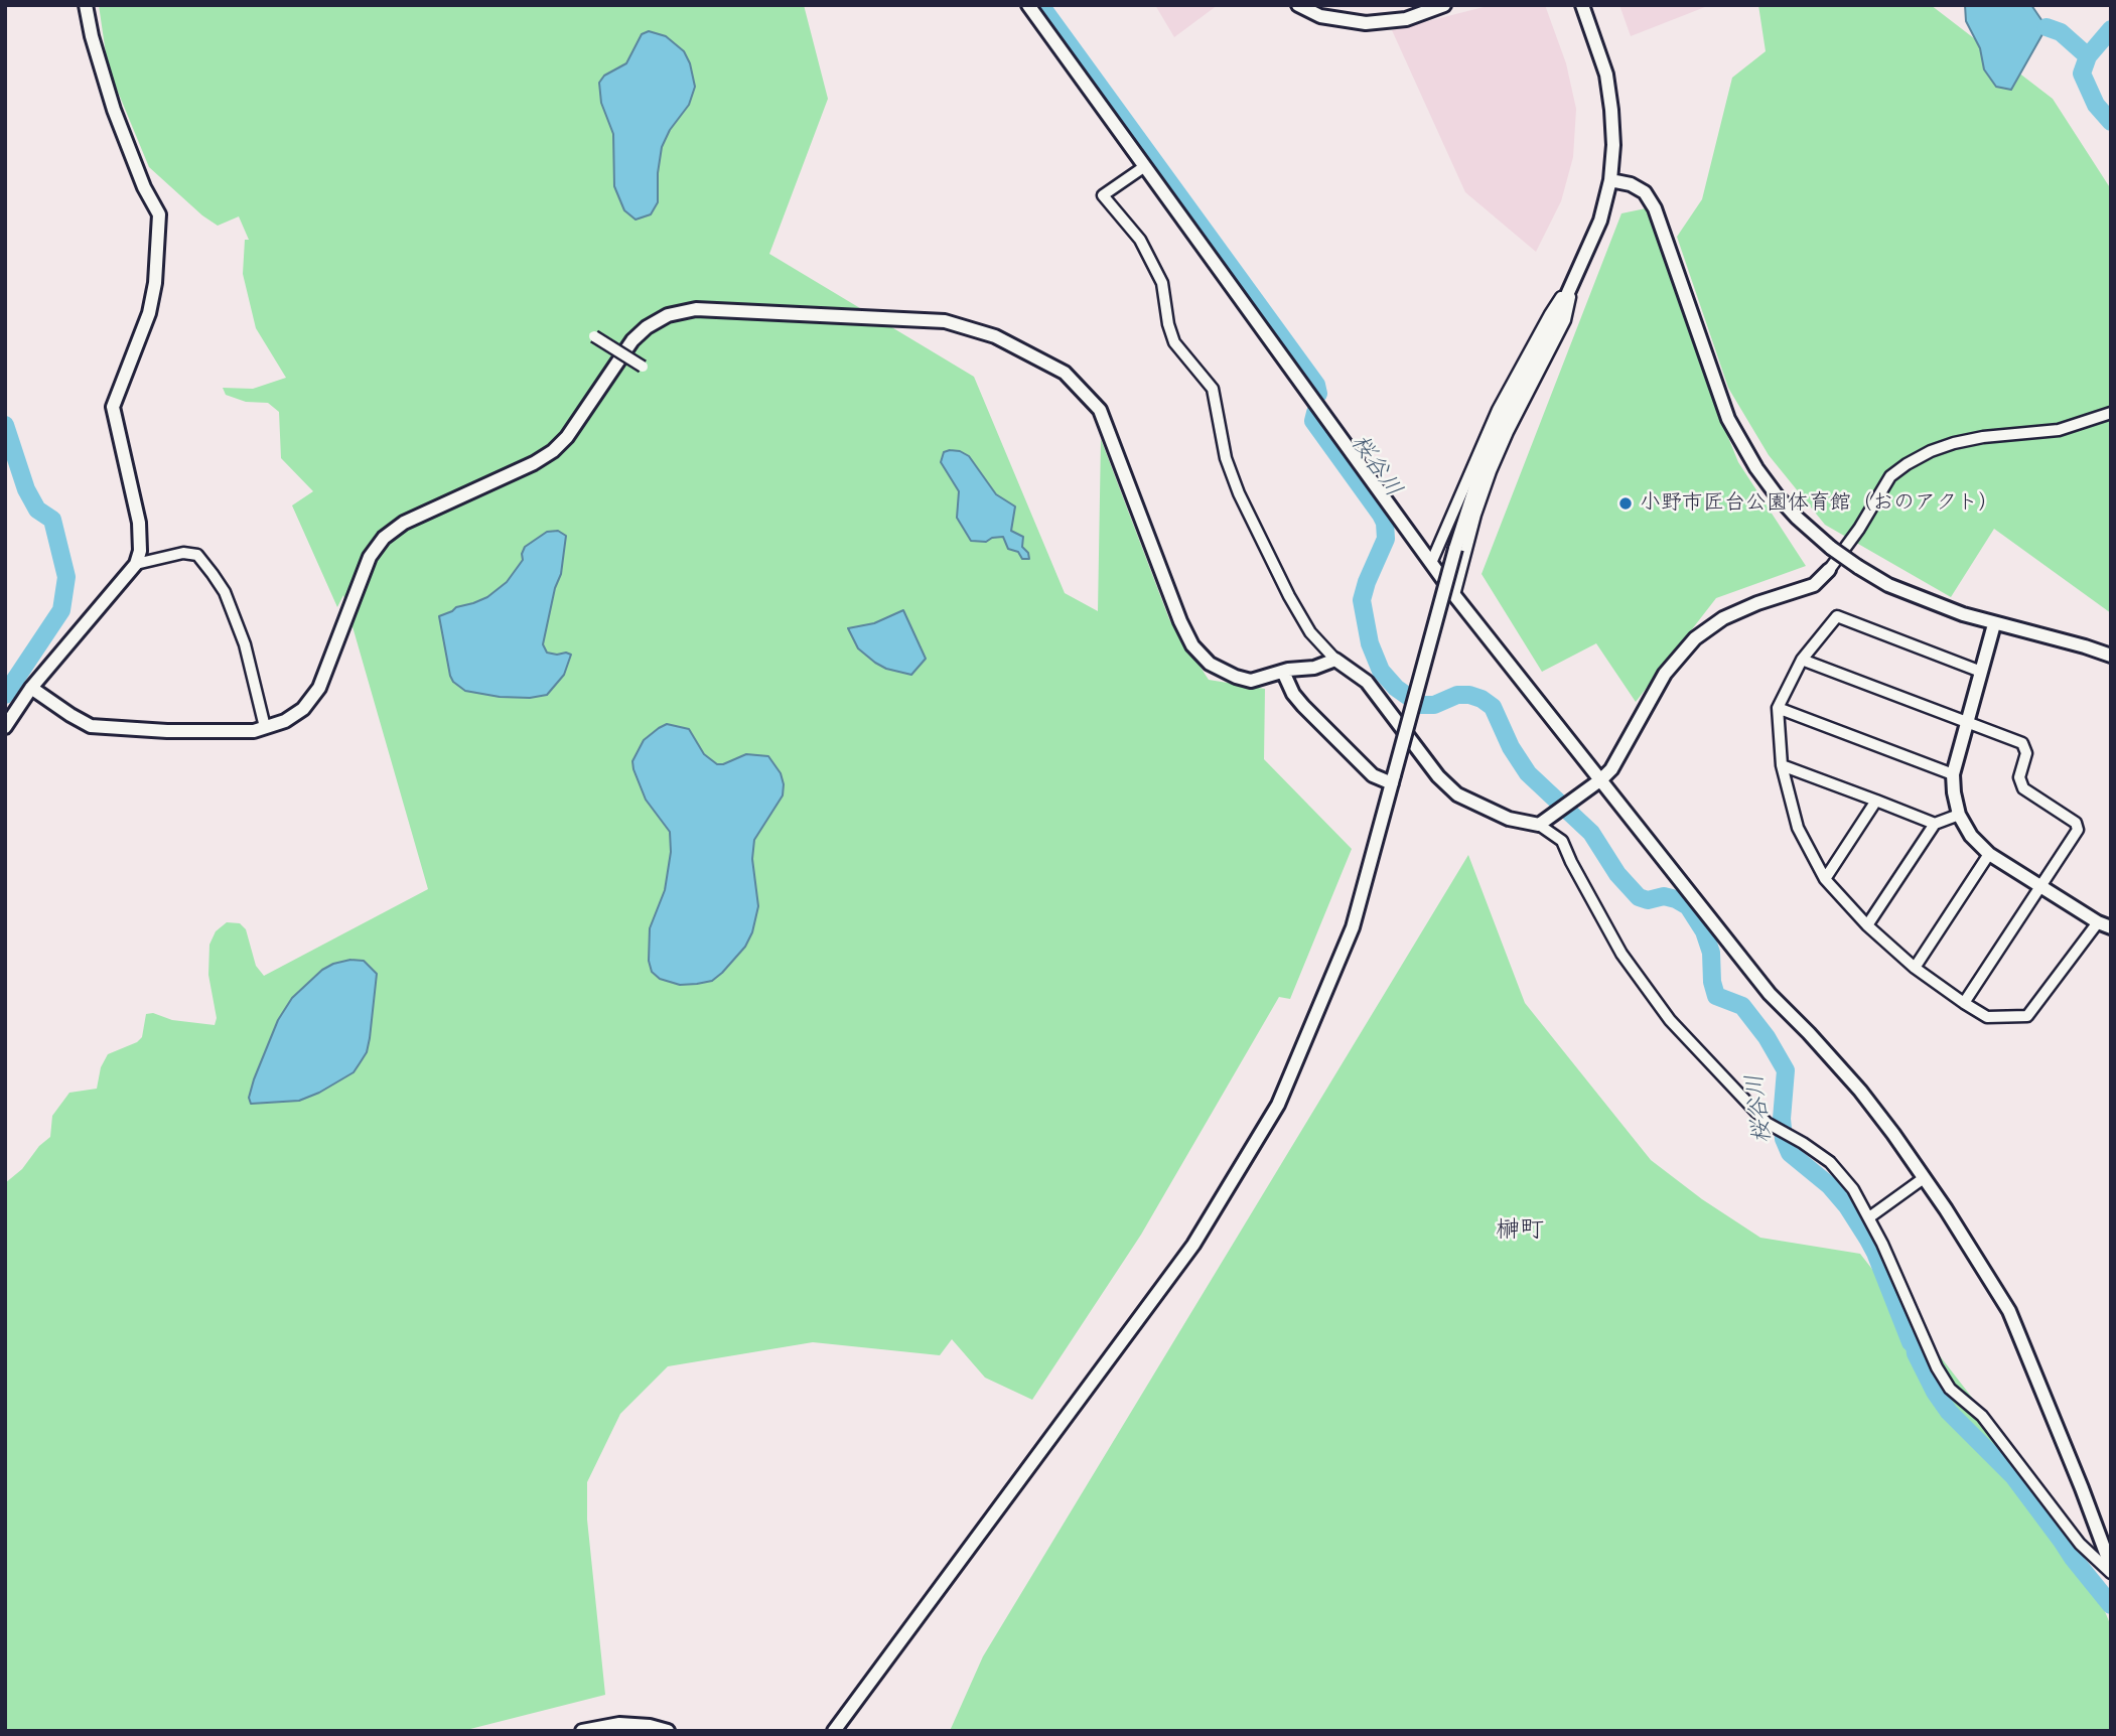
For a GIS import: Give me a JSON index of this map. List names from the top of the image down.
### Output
{
  "districts": ["榊町"],
  "water": ["桜谷川"],
  "places": ["小野市匠台公園体育館（おのアクト）"]
}
